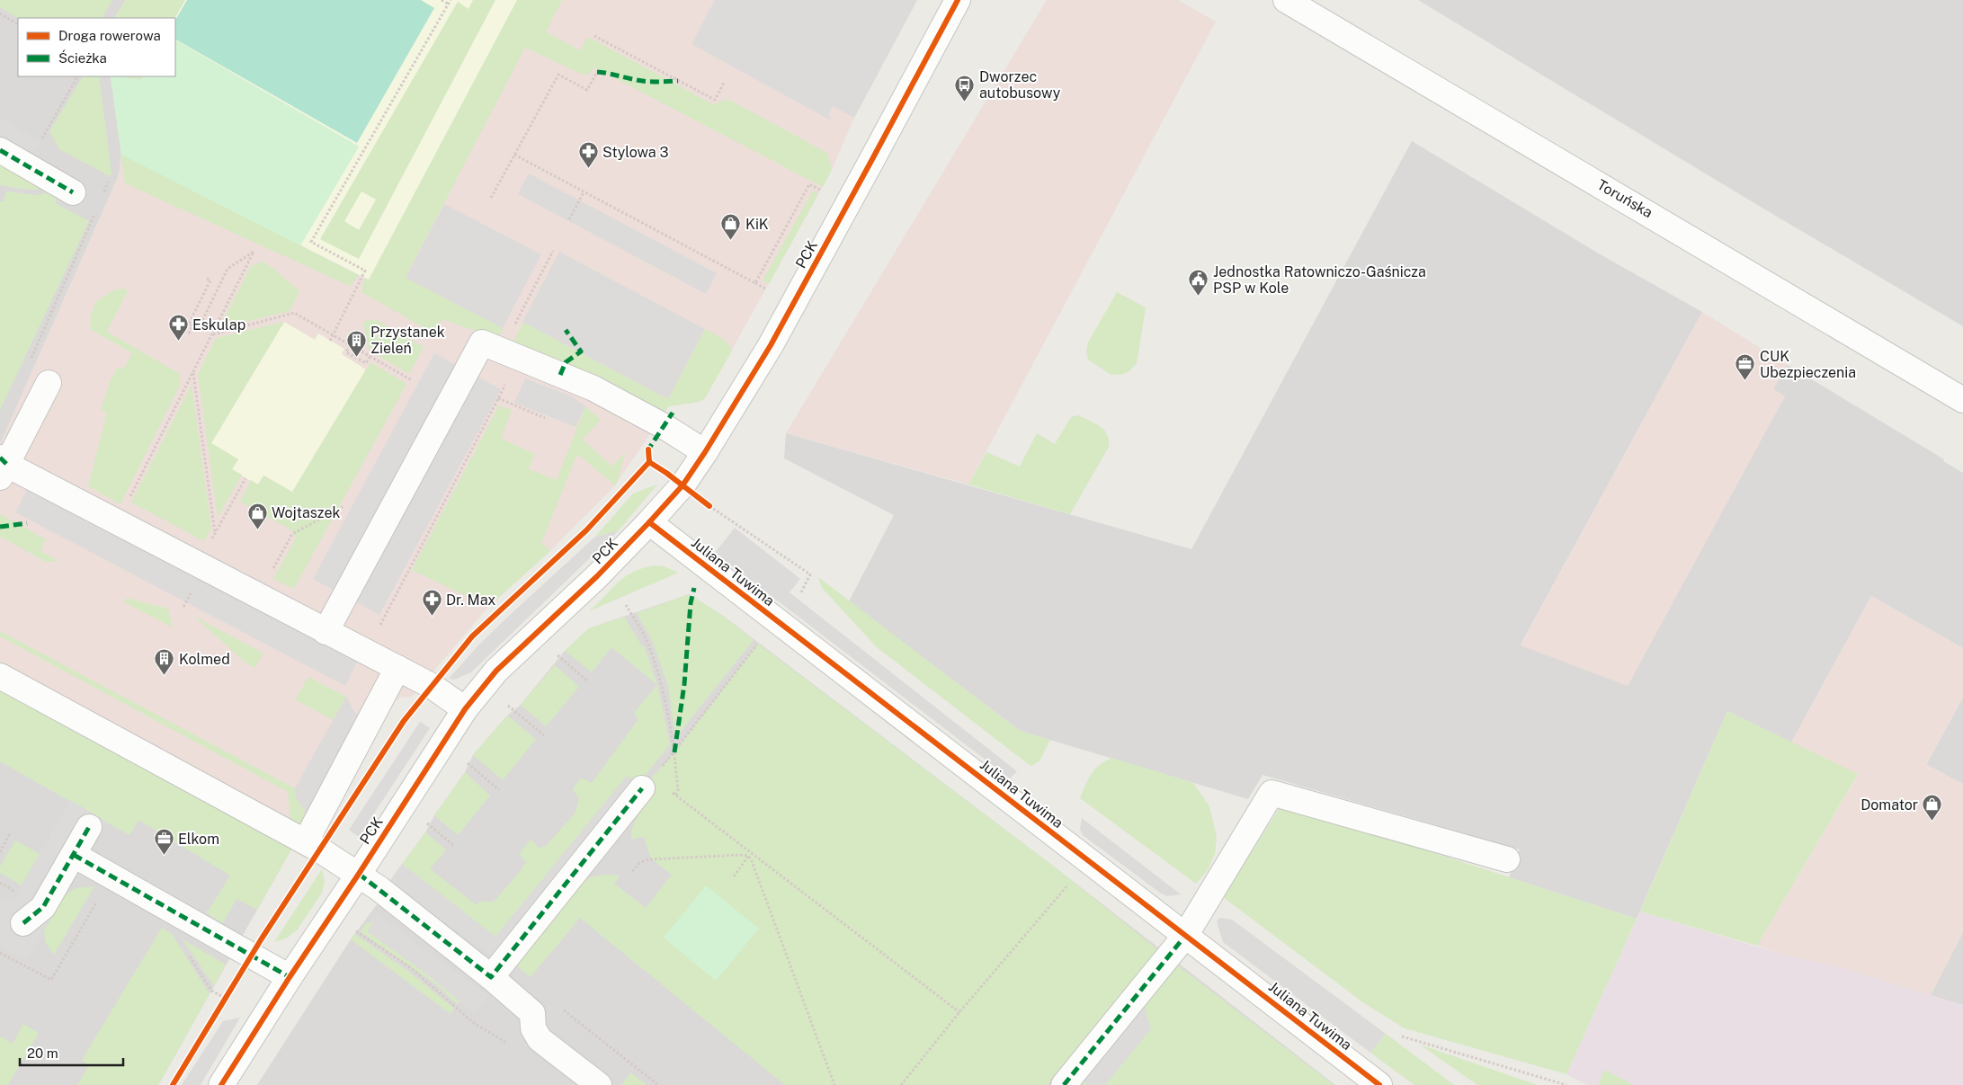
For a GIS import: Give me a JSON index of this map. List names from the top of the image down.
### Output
{
  "streets": {
    "street": ["Toruńska", "PCK", "Juliana Tuwima"]
  },
  "crossings": [
    ["PCK", "Juliana Tuwima"]
  ],
  "places": {
    "bus stop": ["Dworzec autobusowy"],
    "pharmacy": ["Stylowa 3", "Eskulap", "Dr. Max"],
    "shop": ["KiK", "Wojtaszek", "Domator"],
    "public building": ["Jednostka Ratowniczo-Gaśnicza PSP w Kole"],
    "building": ["Przystanek Zieleń", "Kolmed"],
    "office": ["CUK Ubezpieczenia", "Elkom"]
  },
  "legend": ["Droga rowerowa", "Ścieżka"],
  "scale_bar": "20 m"
}
